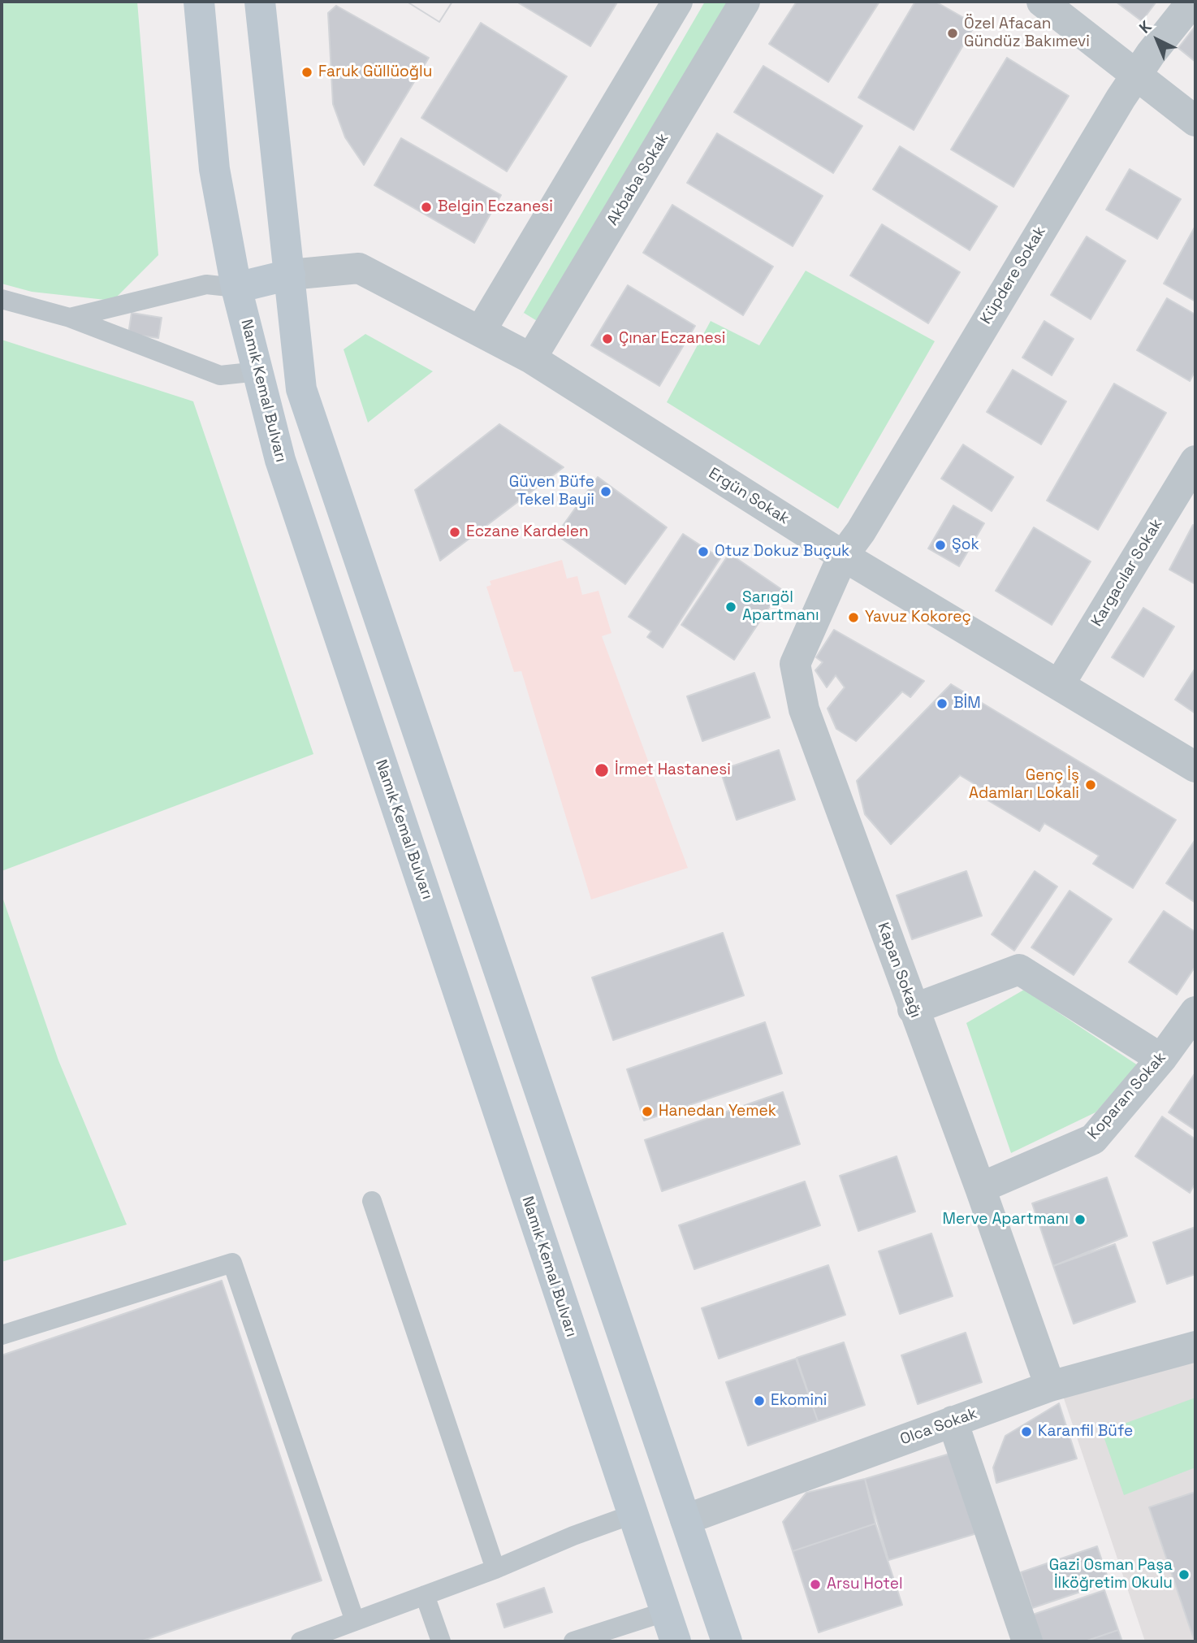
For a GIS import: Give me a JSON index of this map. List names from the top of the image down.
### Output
{
  "streets": {
    "main road": ["Namık Kemal Bulvarı"],
    "street": [
      "Akbaba Sokak",
      "Küpdere Sokak",
      "Ergün Sokak",
      "Kargacılar Sokak",
      "Kapan Sokağı",
      "Koparan Sokak",
      "Olca Sokak"
    ]
  },
  "crossings": [
    ["Akbaba Sokak", "Ergün Sokak"],
    ["Küpdere Sokak", "Ergün Sokak"],
    ["Küpdere Sokak", "Kapan Sokağı"],
    ["Ergün Sokak", "Kargacılar Sokak"],
    ["Ergün Sokak", "Kapan Sokağı"],
    ["Kapan Sokağı", "Koparan Sokak"],
    ["Kapan Sokağı", "Olca Sokak"]
  ],
  "places": [
    "Özel Afacan Gündüz Bakımevi",
    "Faruk Güllüoğlu",
    "Belgin Eczanesi",
    "Çınar Eczanesi",
    "Güven Büfe Tekel Bayii",
    "Eczane Kardelen",
    "Şok",
    "Otuz Dokuz Buçuk",
    "Sarıgöl Apartmanı",
    "Yavuz Kokoreç",
    "BİM",
    "İrmet Hastanesi",
    "Genç İş Adamları Lokali",
    "Hanedan Yemek",
    "Merve Apartmanı",
    "Ekomini",
    "Karanfil Büfe",
    "Gazi Osman Paşa İlköğretim Okulu",
    "Arsu Hotel"
  ],
  "north": "top left"
}
